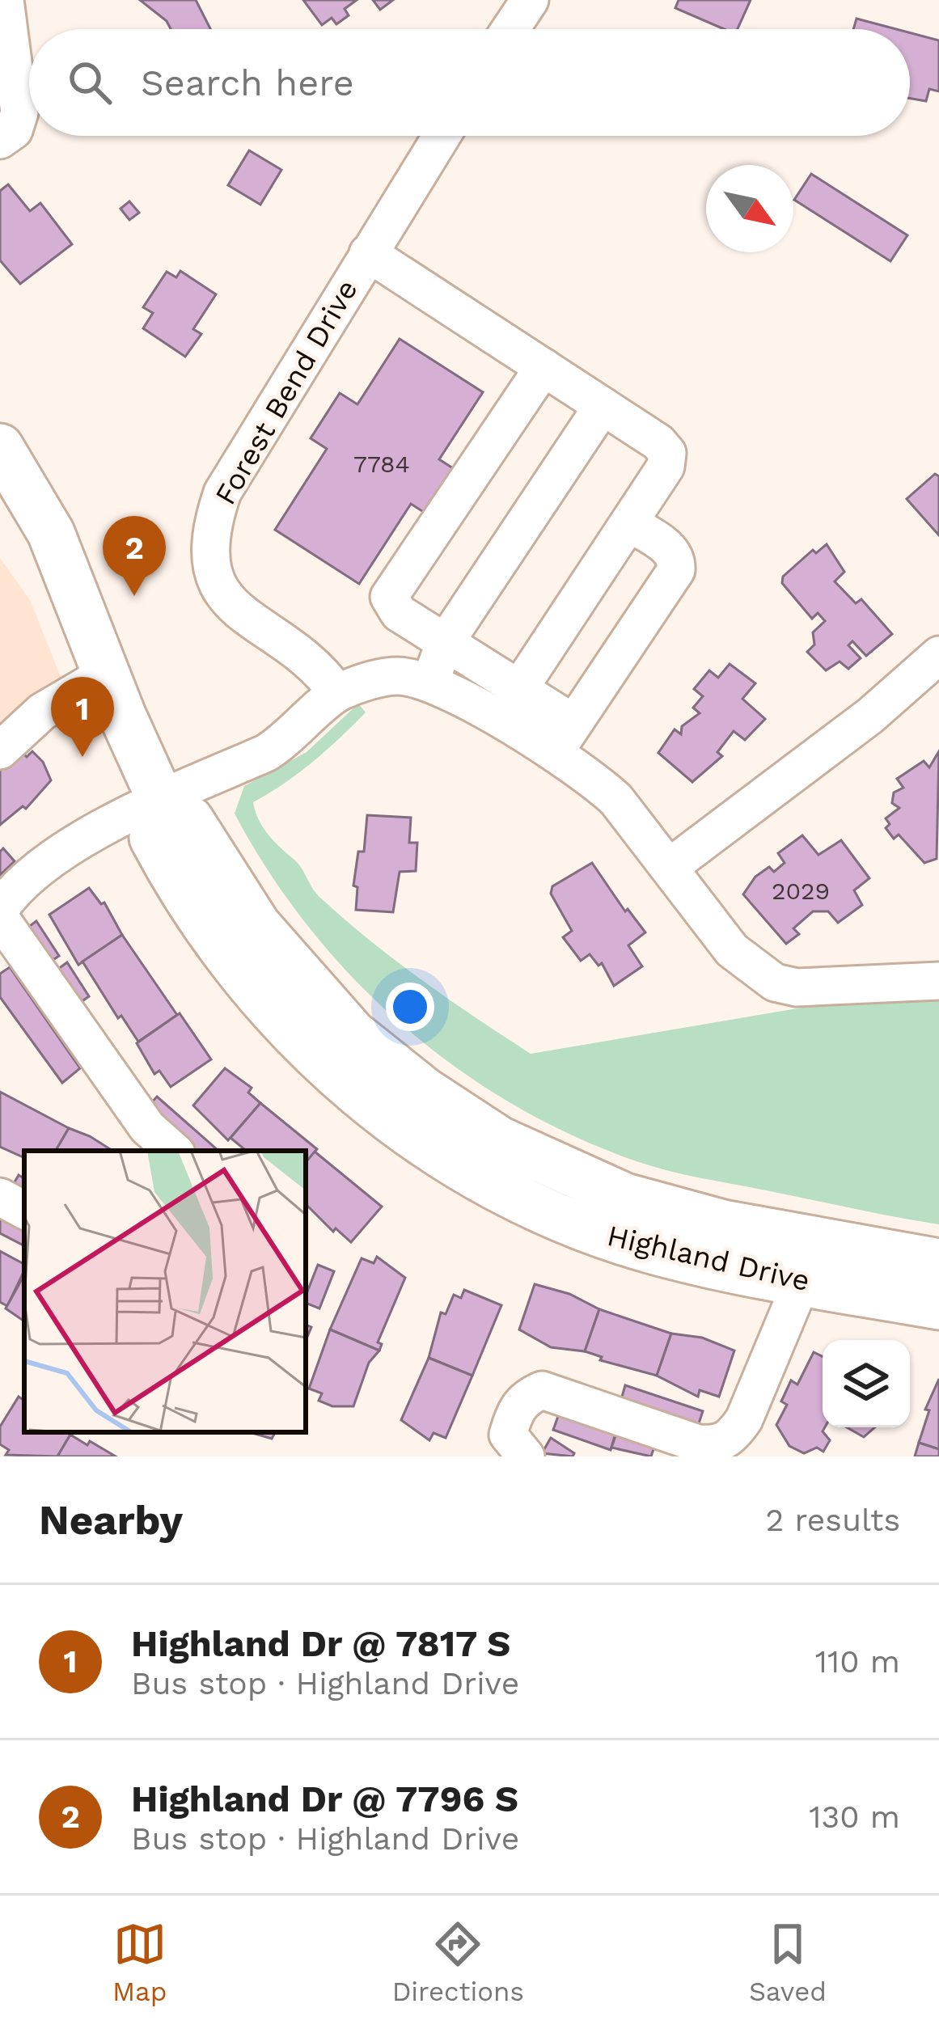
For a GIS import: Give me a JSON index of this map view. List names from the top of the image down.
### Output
{
  "streets": {
    "main road": ["Highland Drive"],
    "street": ["Forest Bend Drive"]
  },
  "house_numbers": ["7784", "2029"],
  "north": "bottom right",
  "page": {
    "search": "Search here",
    "pins": ["2", "1"],
    "heading": ["Nearby", "2 results"],
    "list": [
      {
        "mark": "1",
        "name": "Highland Dr @ 7817 S",
        "note": "Bus stop · Highland Drive",
        "value": "110 m"
      },
      {
        "mark": "2",
        "name": "Highland Dr @ 7796 S",
        "note": "Bus stop · Highland Drive",
        "value": "130 m"
      }
    ],
    "nav": ["Map", "Directions", "Saved"]
  }
}
